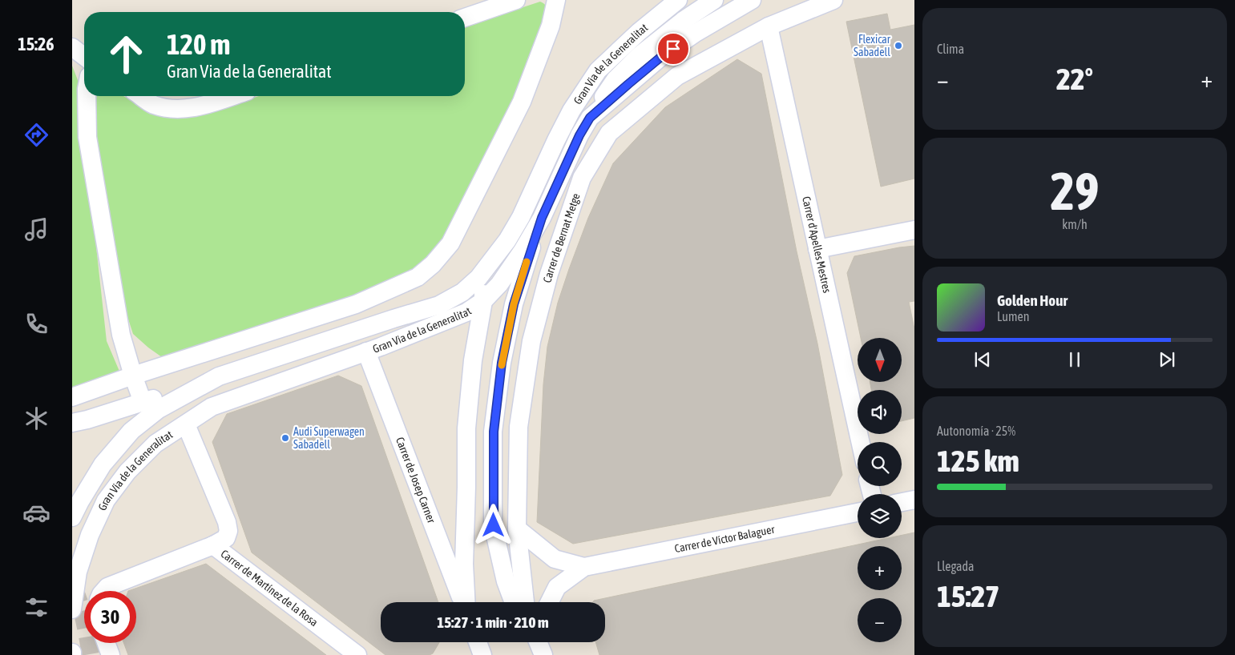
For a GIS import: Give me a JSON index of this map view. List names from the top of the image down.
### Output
{
  "streets": {
    "street": [
      "Gran Via de la Generalitat",
      "Carrer de Bernat Metge",
      "Carrer d'Apelles Mestres",
      "Carrer de Josep Carner",
      "Carrer de Víctor Balaguer",
      "Carrer de Martínez de la Rosa"
    ]
  },
  "crossings": [
    ["Gran Via de la Generalitat", "Carrer de Josep Carner"],
    ["Gran Via de la Generalitat", "Carrer de Martínez de la Rosa"],
    ["Carrer de Bernat Metge", "Carrer d'Apelles Mestres"],
    ["Carrer de Bernat Metge", "Carrer de Víctor Balaguer"]
  ],
  "places": ["Flexicar Sabadell", "Audi Superwagen Sabadell"],
  "north": "bottom",
  "page": {
    "tabs": "15:26",
    "tile": [
      "Clima",
      ["29", "km/h"],
      ["Autonomía · 25%", "125 km"],
      ["Llegada", "15:27"]
    ],
    "turn": ["120 m", "Gran Via de la Generalitat"],
    "heat": ["−", "22°", "+"],
    "song": ["Golden Hour", "Lumen"],
    "map_buttons": ["+", "−"],
    "limit": "30",
    "trip": "15:27 · 1 min · 210 m"
  }
}
